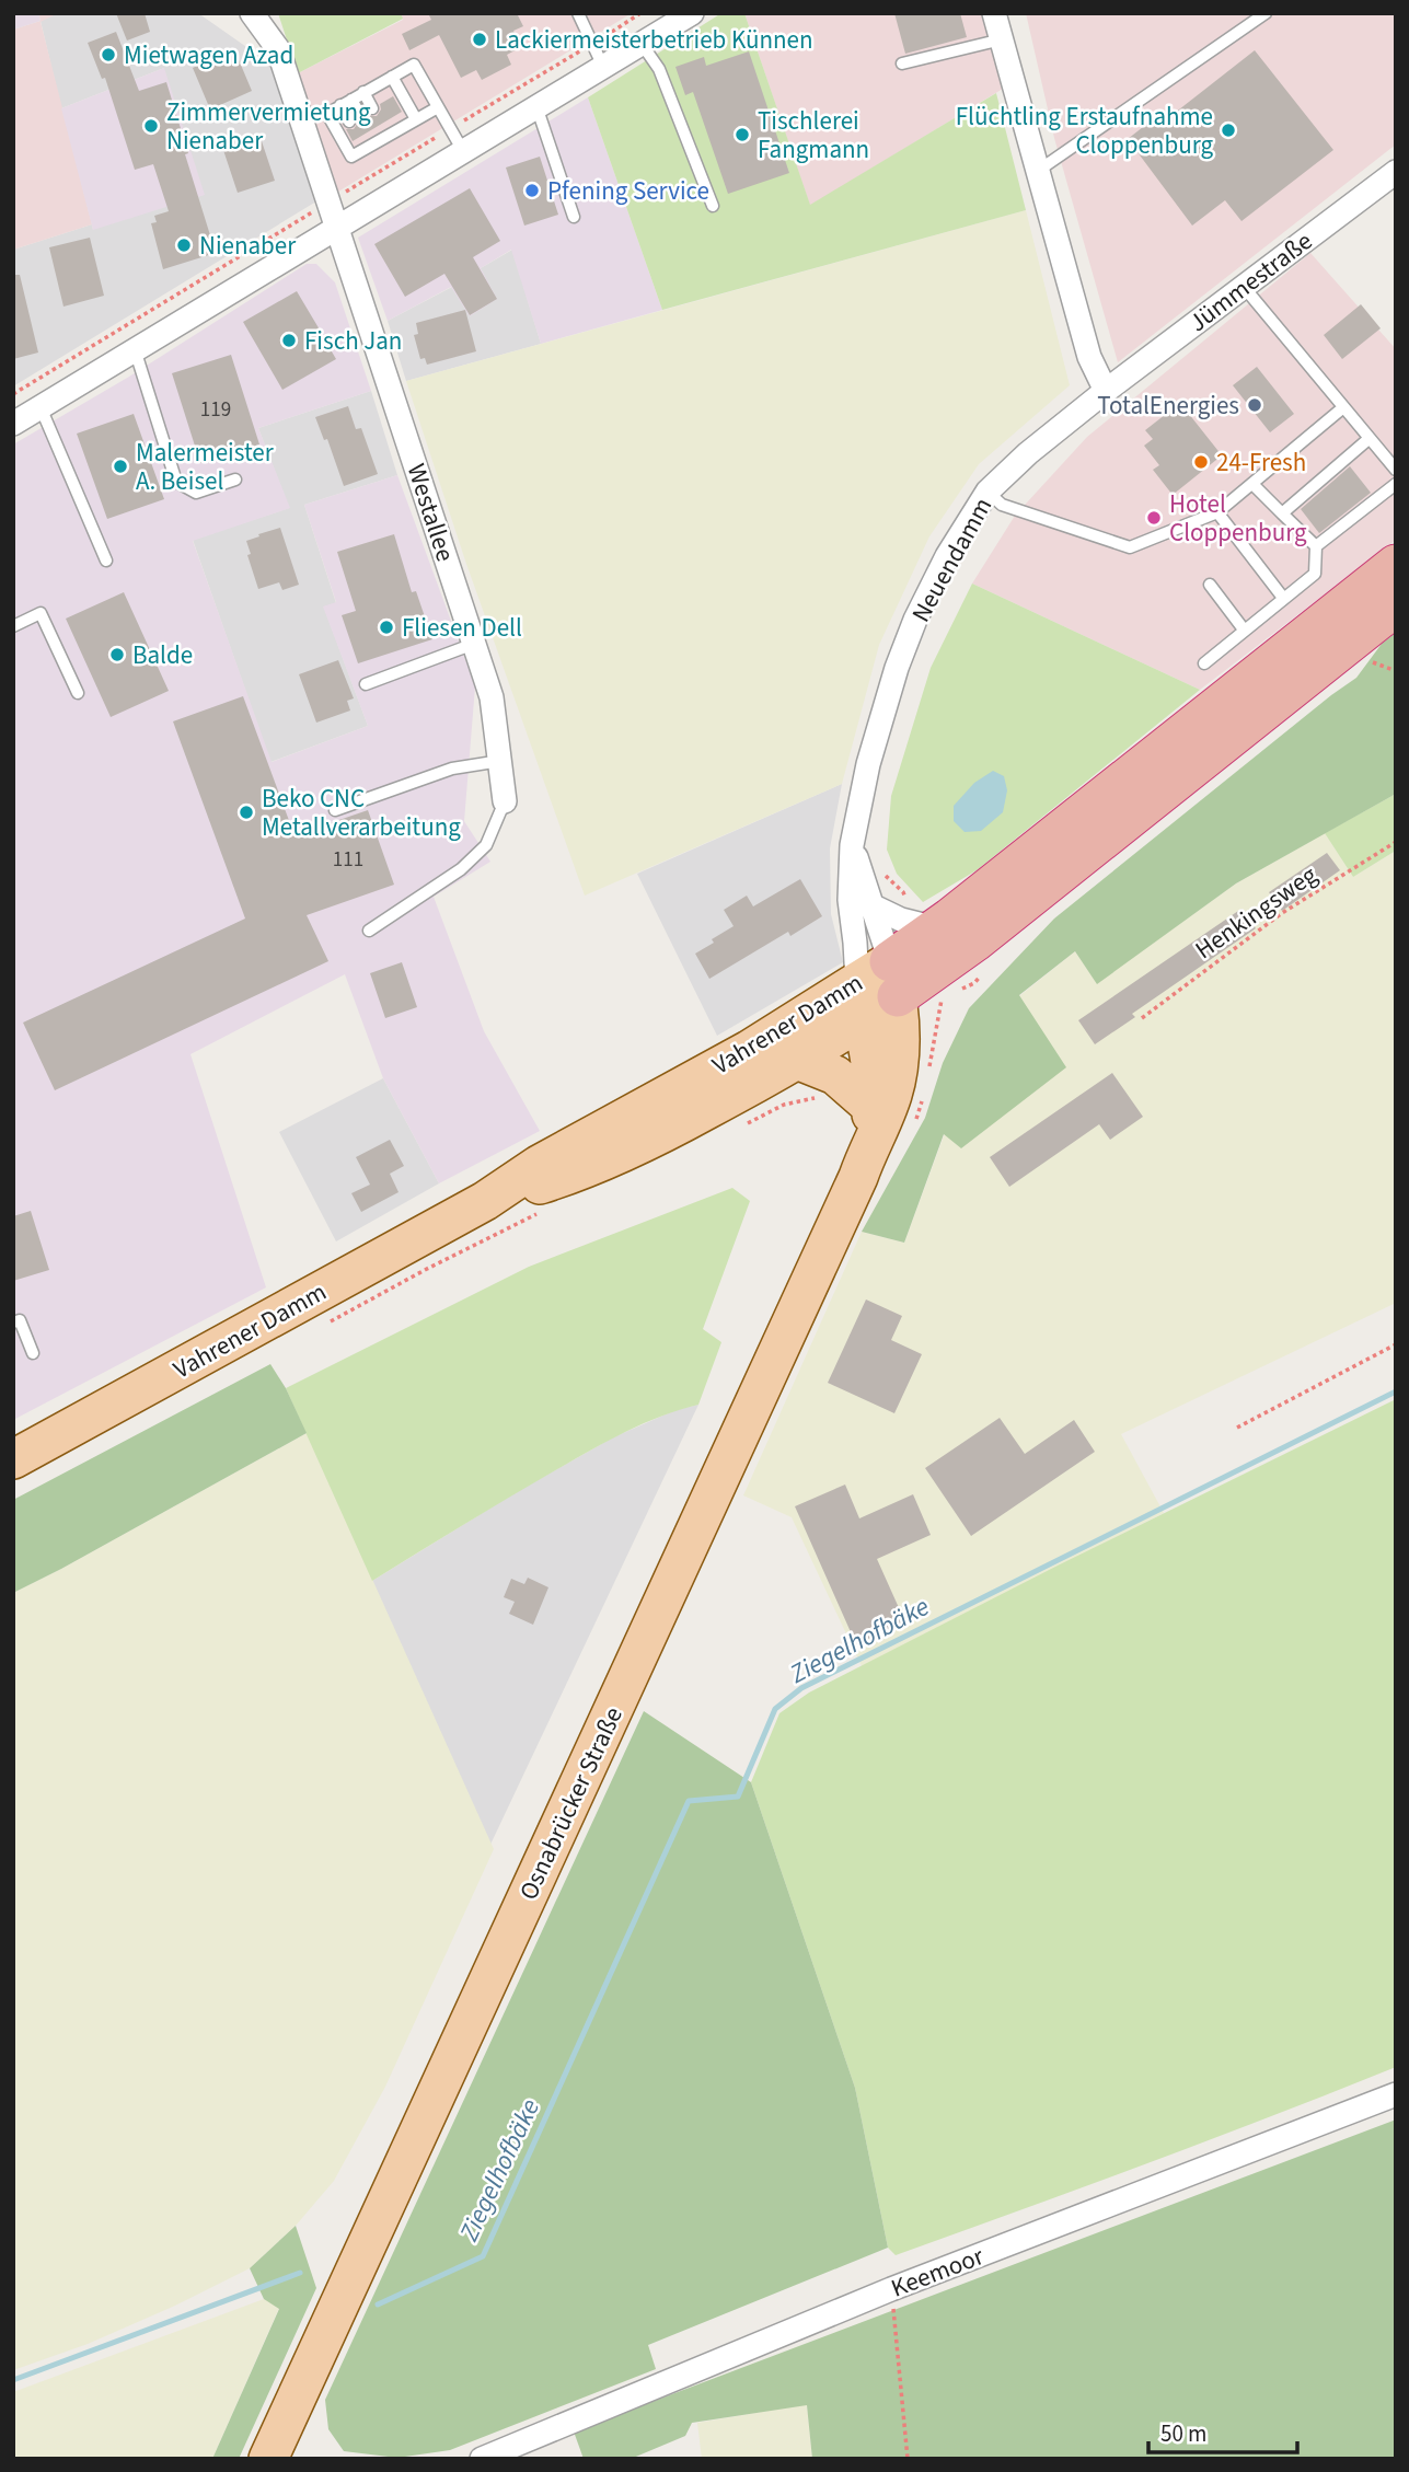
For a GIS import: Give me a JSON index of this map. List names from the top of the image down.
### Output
{
  "streets": {
    "main road": ["Vahrener Damm", "Osnabrücker Straße"],
    "street": [
      "Jümmestraße",
      "Westallee",
      "Neuendamm",
      "Keemoor"
    ],
    "path": ["Henkingsweg"]
  },
  "crossings": [
    ["Jümmestraße", "Neuendamm"],
    ["Neuendamm", "Vahrener Damm"],
    ["Neuendamm", "Osnabrücker Straße"],
    ["Vahrener Damm", "Osnabrücker Straße"]
  ],
  "water": ["Ziegelhofbäke"],
  "places": [
    "Lackiermeisterbetrieb Künnen",
    "Mietwagen Azad",
    "Zimmervermietung Nienaber",
    "Flüchtling Erstaufnahme Cloppenburg",
    "Tischlerei Fangmann",
    "Pfening Service",
    "Nienaber",
    "Fisch Jan",
    "TotalEnergies",
    "24-Fresh",
    "Malermeister A. Beisel",
    "Hotel Cloppenburg",
    "Fliesen Dell",
    "Balde",
    "Beko CNC Metallverarbeitung"
  ],
  "house_numbers": ["119", "111"],
  "scale_bar": "50 m"
}
